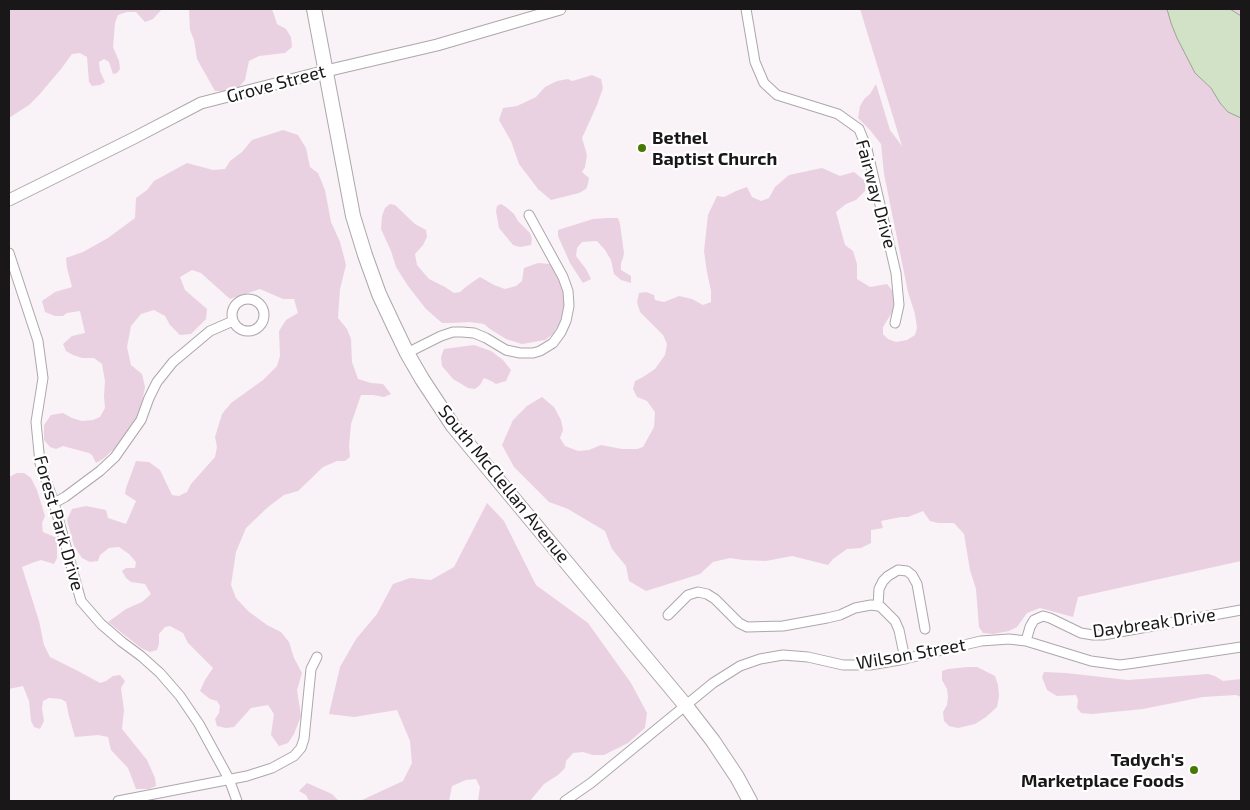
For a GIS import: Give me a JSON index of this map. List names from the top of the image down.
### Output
{
  "streets": {
    "main road": ["Grove Street", "South McClellan Avenue"],
    "street": [
      "Fairway Drive",
      "Forest Park Drive",
      "Daybreak Drive",
      "Wilson Street"
    ]
  },
  "crossings": [
    ["Grove Street", "South McClellan Avenue"],
    ["South McClellan Avenue", "Wilson Street"],
    ["Daybreak Drive", "Wilson Street"]
  ],
  "places": ["Bethel Baptist Church", "Tadych's Marketplace Foods"]
}
